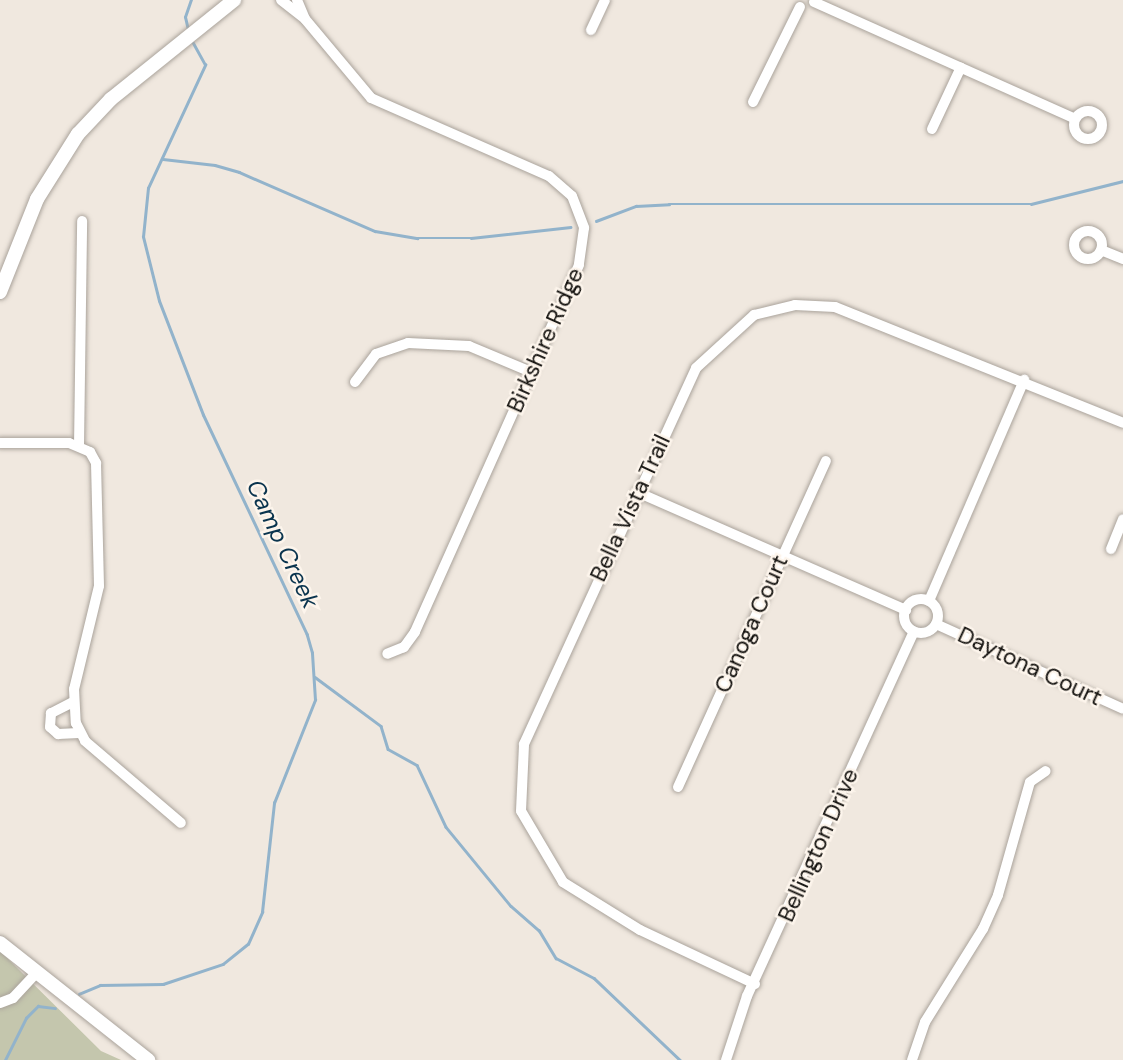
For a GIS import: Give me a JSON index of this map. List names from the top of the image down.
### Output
{
  "streets": {
    "street": [
      "Birkshire Ridge",
      "Bella Vista Trail",
      "Canoga Court",
      "Daytona Court",
      "Bellington Drive"
    ]
  },
  "crossings": [
    ["Bella Vista Trail", "Bellington Drive"],
    ["Daytona Court", "Bellington Drive"]
  ],
  "water": ["Camp Creek"]
}
